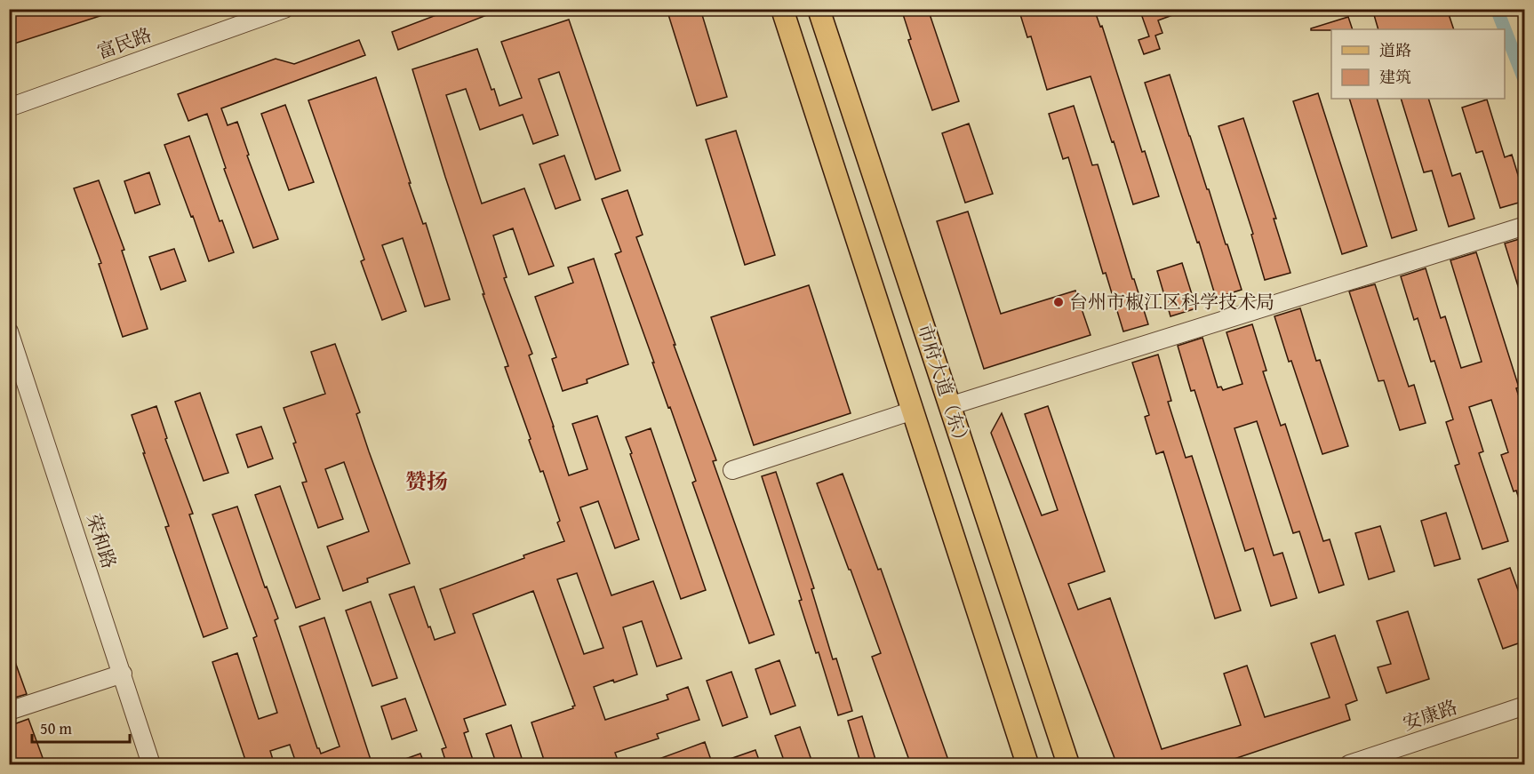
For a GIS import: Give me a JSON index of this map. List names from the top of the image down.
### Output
{
  "streets": {
    "main road": ["市府大道（东）"],
    "street": ["富民路", "荣和路", "安康路"]
  },
  "districts": ["赞扬"],
  "places": ["台州市椒江区科学技术局"],
  "legend": ["道路", "建筑"],
  "scale_bar": "50 m"
}
